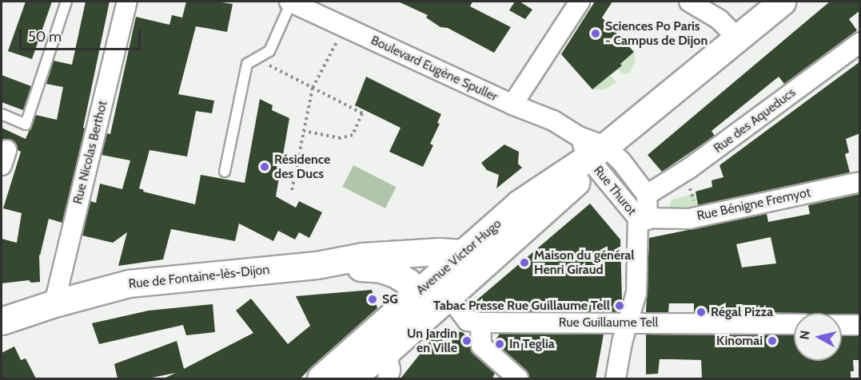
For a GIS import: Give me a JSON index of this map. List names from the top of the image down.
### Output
{
  "streets": {
    "main road": ["Avenue Victor Hugo", "Rue de Fontaine-lès-Dijon"],
    "street": [
      "Boulevard Eugène Spuller",
      "Rue des Aqueducs",
      "Rue Nicolas Berthot",
      "Rue Thurot",
      "Rue Bénigne Fremyot",
      "Rue Guillaume Tell"
    ]
  },
  "crossings": [
    ["Boulevard Eugène Spuller", "Rue Thurot"],
    ["Boulevard Eugène Spuller", "Avenue Victor Hugo"],
    ["Rue des Aqueducs", "Rue Thurot"],
    ["Rue Nicolas Berthot", "Rue de Fontaine-lès-Dijon"],
    ["Rue Thurot", "Rue Bénigne Fremyot"],
    ["Rue Thurot", "Avenue Victor Hugo"],
    ["Rue Thurot", "Rue Guillaume Tell"],
    ["Avenue Victor Hugo", "Rue de Fontaine-lès-Dijon"],
    ["Avenue Victor Hugo", "Rue Guillaume Tell"],
    ["Rue de Fontaine-lès-Dijon", "Rue Guillaume Tell"]
  ],
  "places": [
    "Sciences Po Paris - Campus de Dijon",
    "Résidence des Ducs",
    "Maison du général Henri Giraud",
    "SG",
    "Tabac Presse Rue Guillaume Tell",
    "Régal Pizza",
    "Un Jardin en Ville",
    "Kinomai",
    "In Teglia"
  ],
  "scale_bar": "50 m",
  "north": "left"
}
